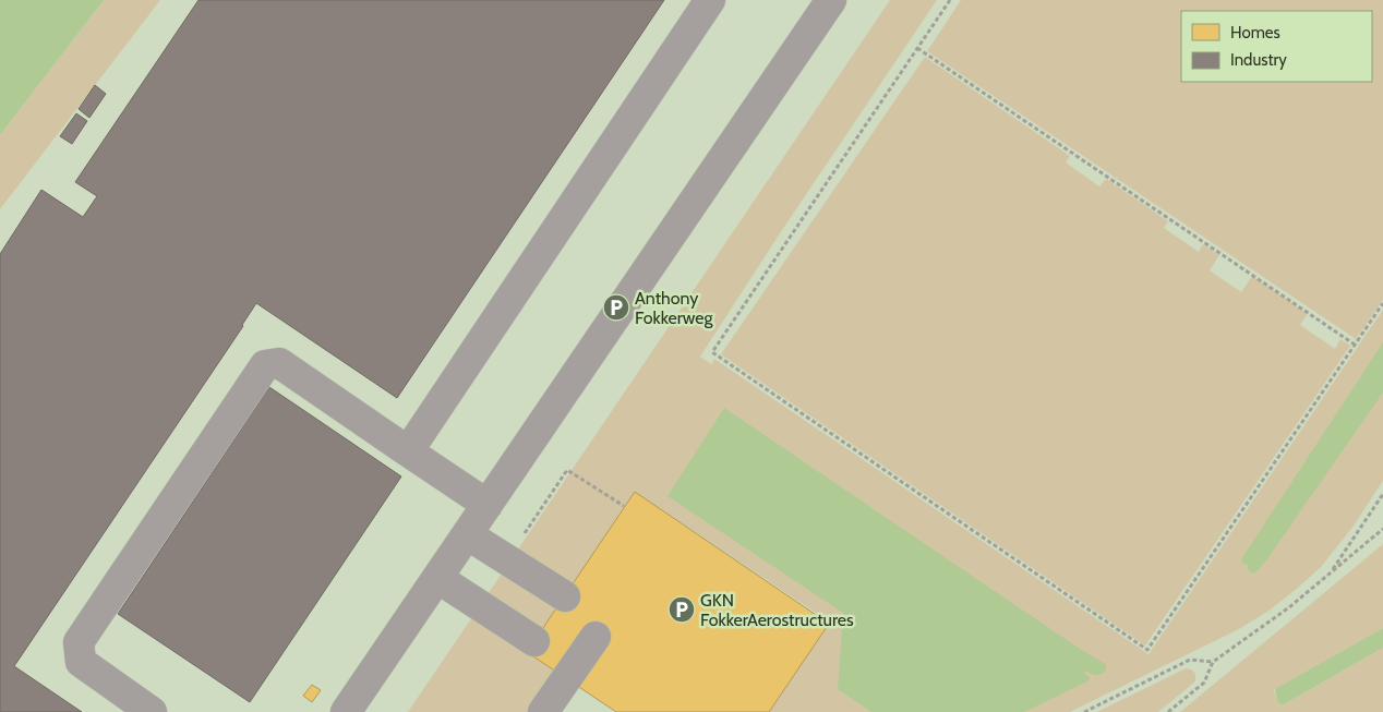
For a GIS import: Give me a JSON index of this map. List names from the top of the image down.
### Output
{
  "places": {
    "parking": ["Anthony Fokkerweg", "GKN FokkerAerostructures"]
  },
  "legend": ["Homes", "Industry"]
}
